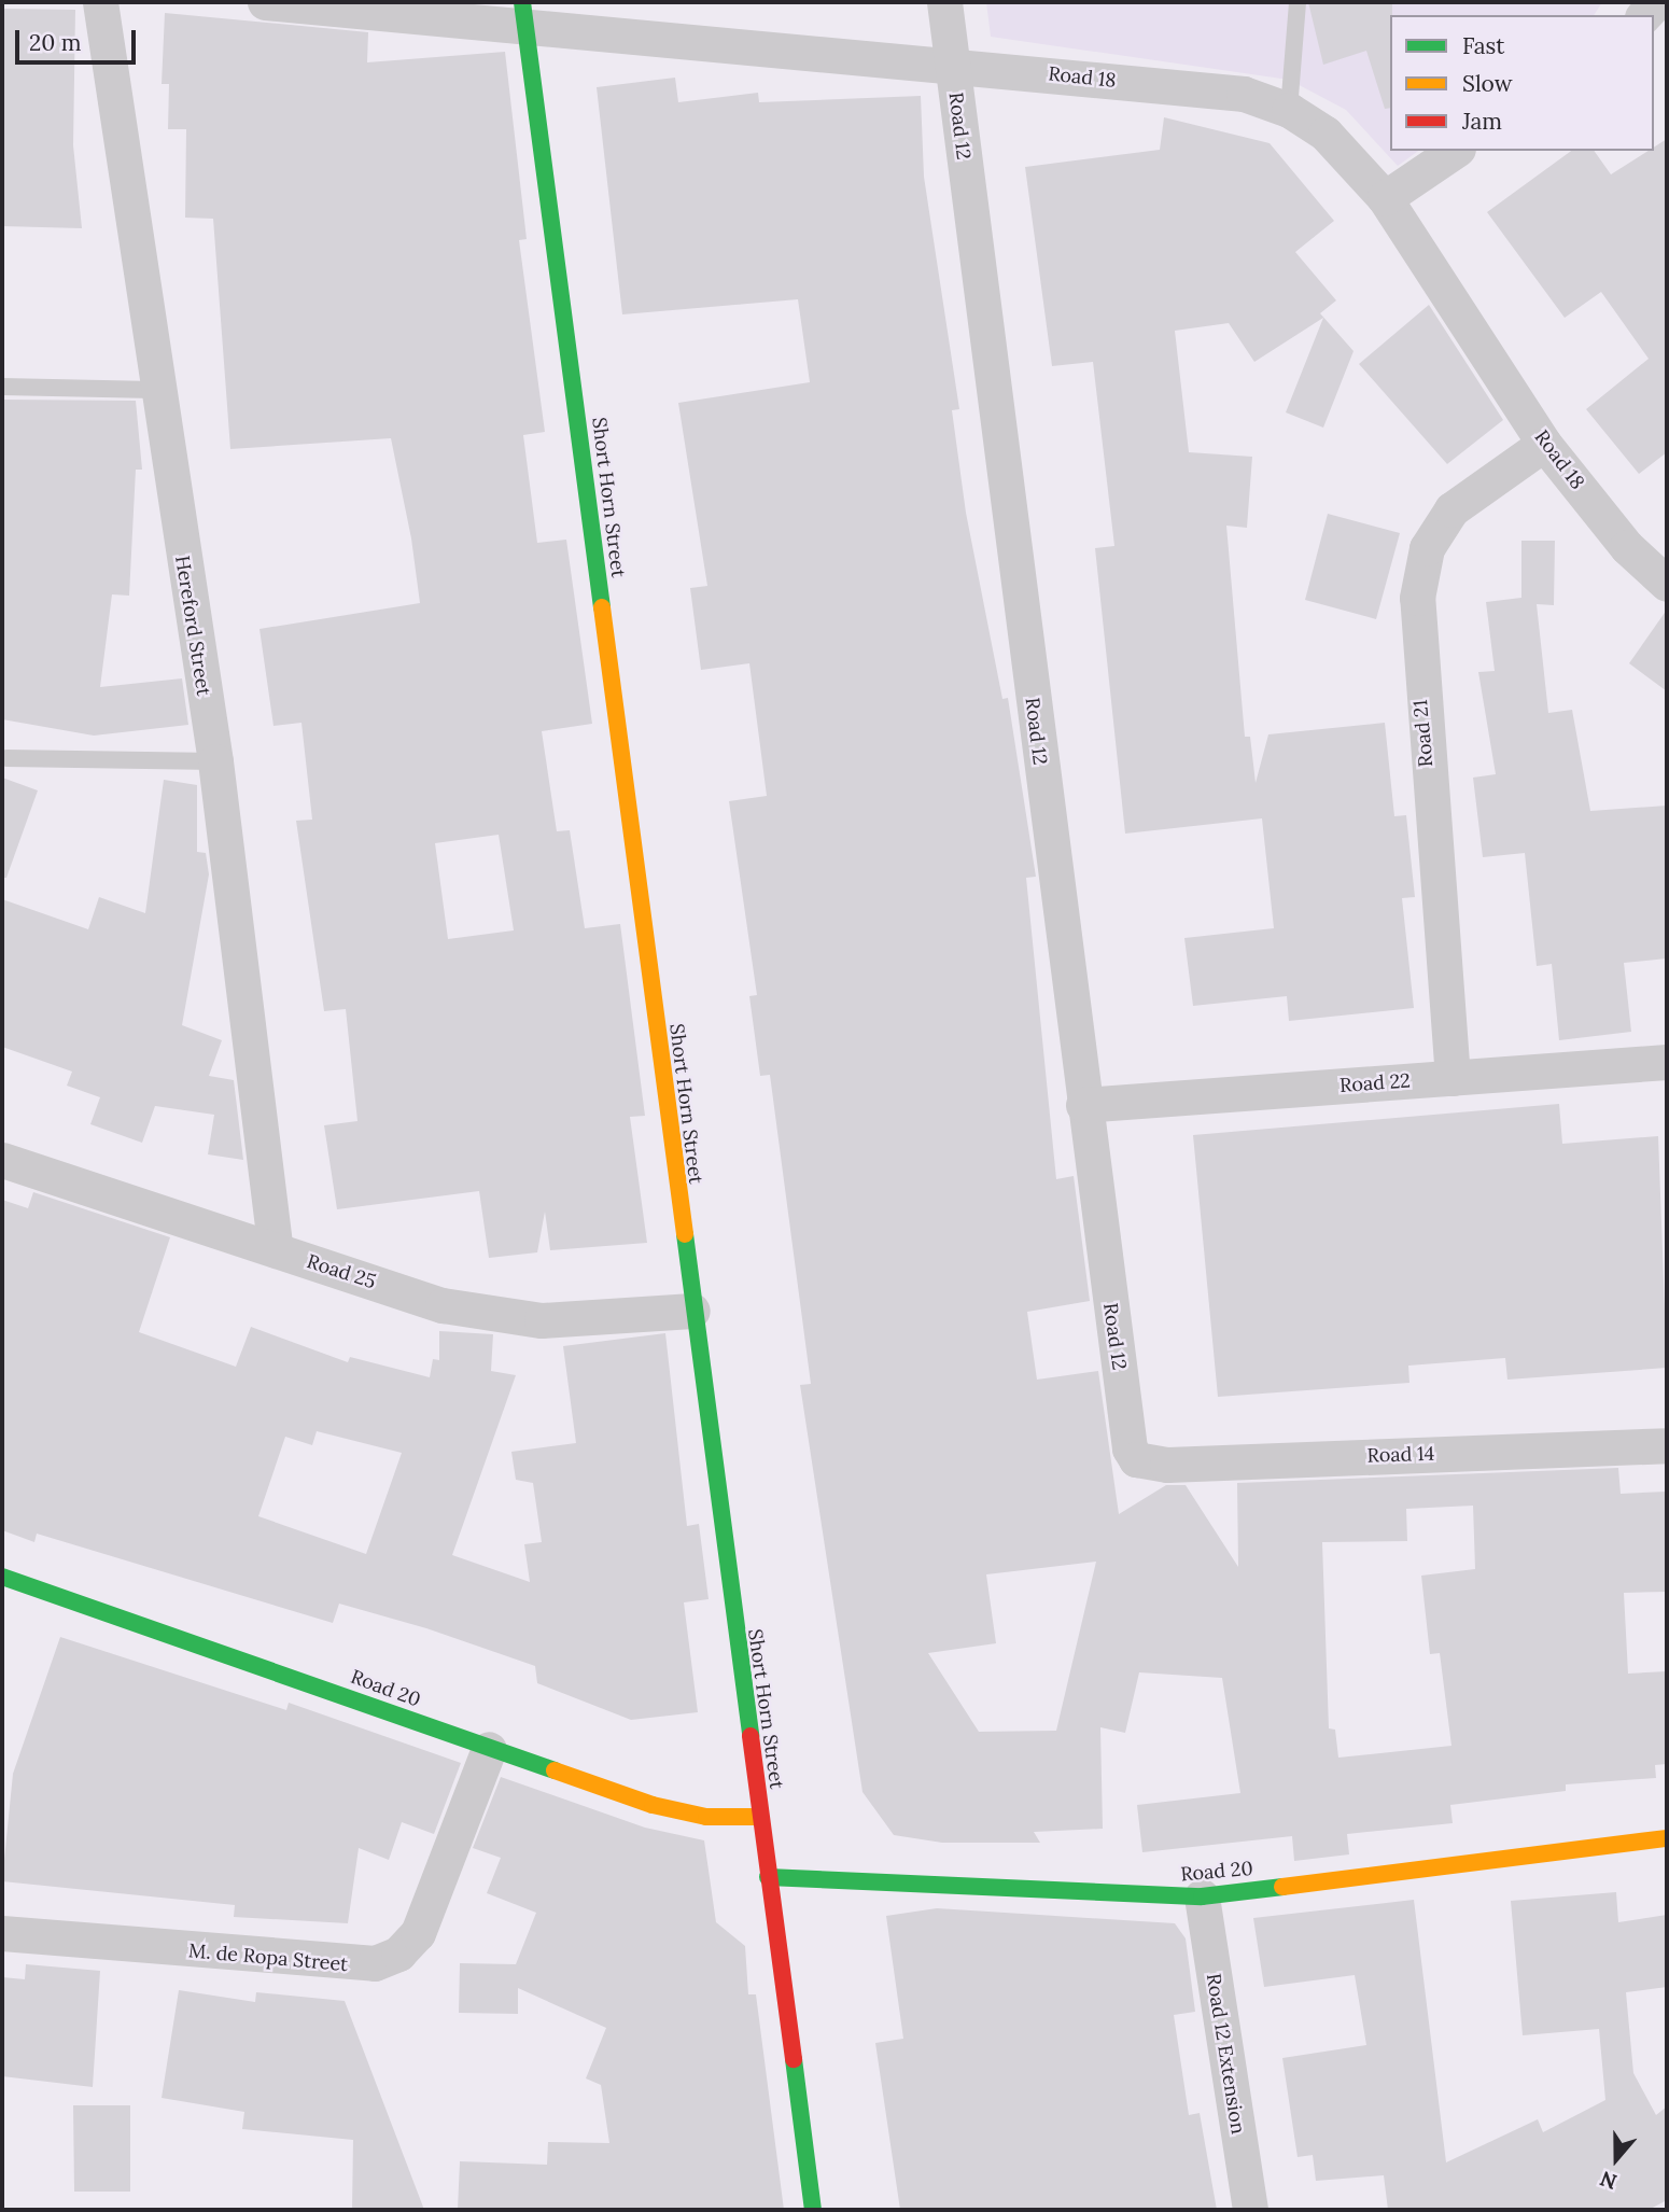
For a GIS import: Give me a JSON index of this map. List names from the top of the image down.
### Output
{
  "streets": {
    "street": [
      "Road 18",
      "Road 12",
      "Short Horn Street",
      "Hereford Street",
      "Road 21",
      "Road 22",
      "Road 25",
      "Road 14",
      "Road 20",
      "M. de Ropa Street",
      "Road 12 Extension"
    ]
  },
  "crossings": [
    ["Road 18", "Road 12"],
    ["Road 18", "Short Horn Street"],
    ["Road 18", "Road 21"],
    ["Road 12", "Road 22"],
    ["Road 12", "Road 14"],
    ["Short Horn Street", "Road 25"],
    ["Short Horn Street", "Road 20"],
    ["Hereford Street", "Road 25"],
    ["Road 21", "Road 22"],
    ["Road 20", "M. de Ropa Street"],
    ["Road 20", "Road 12 Extension"]
  ],
  "legend": ["Fast", "Slow", "Jam"],
  "scale_bar": "20 m",
  "north": "bottom"
}
